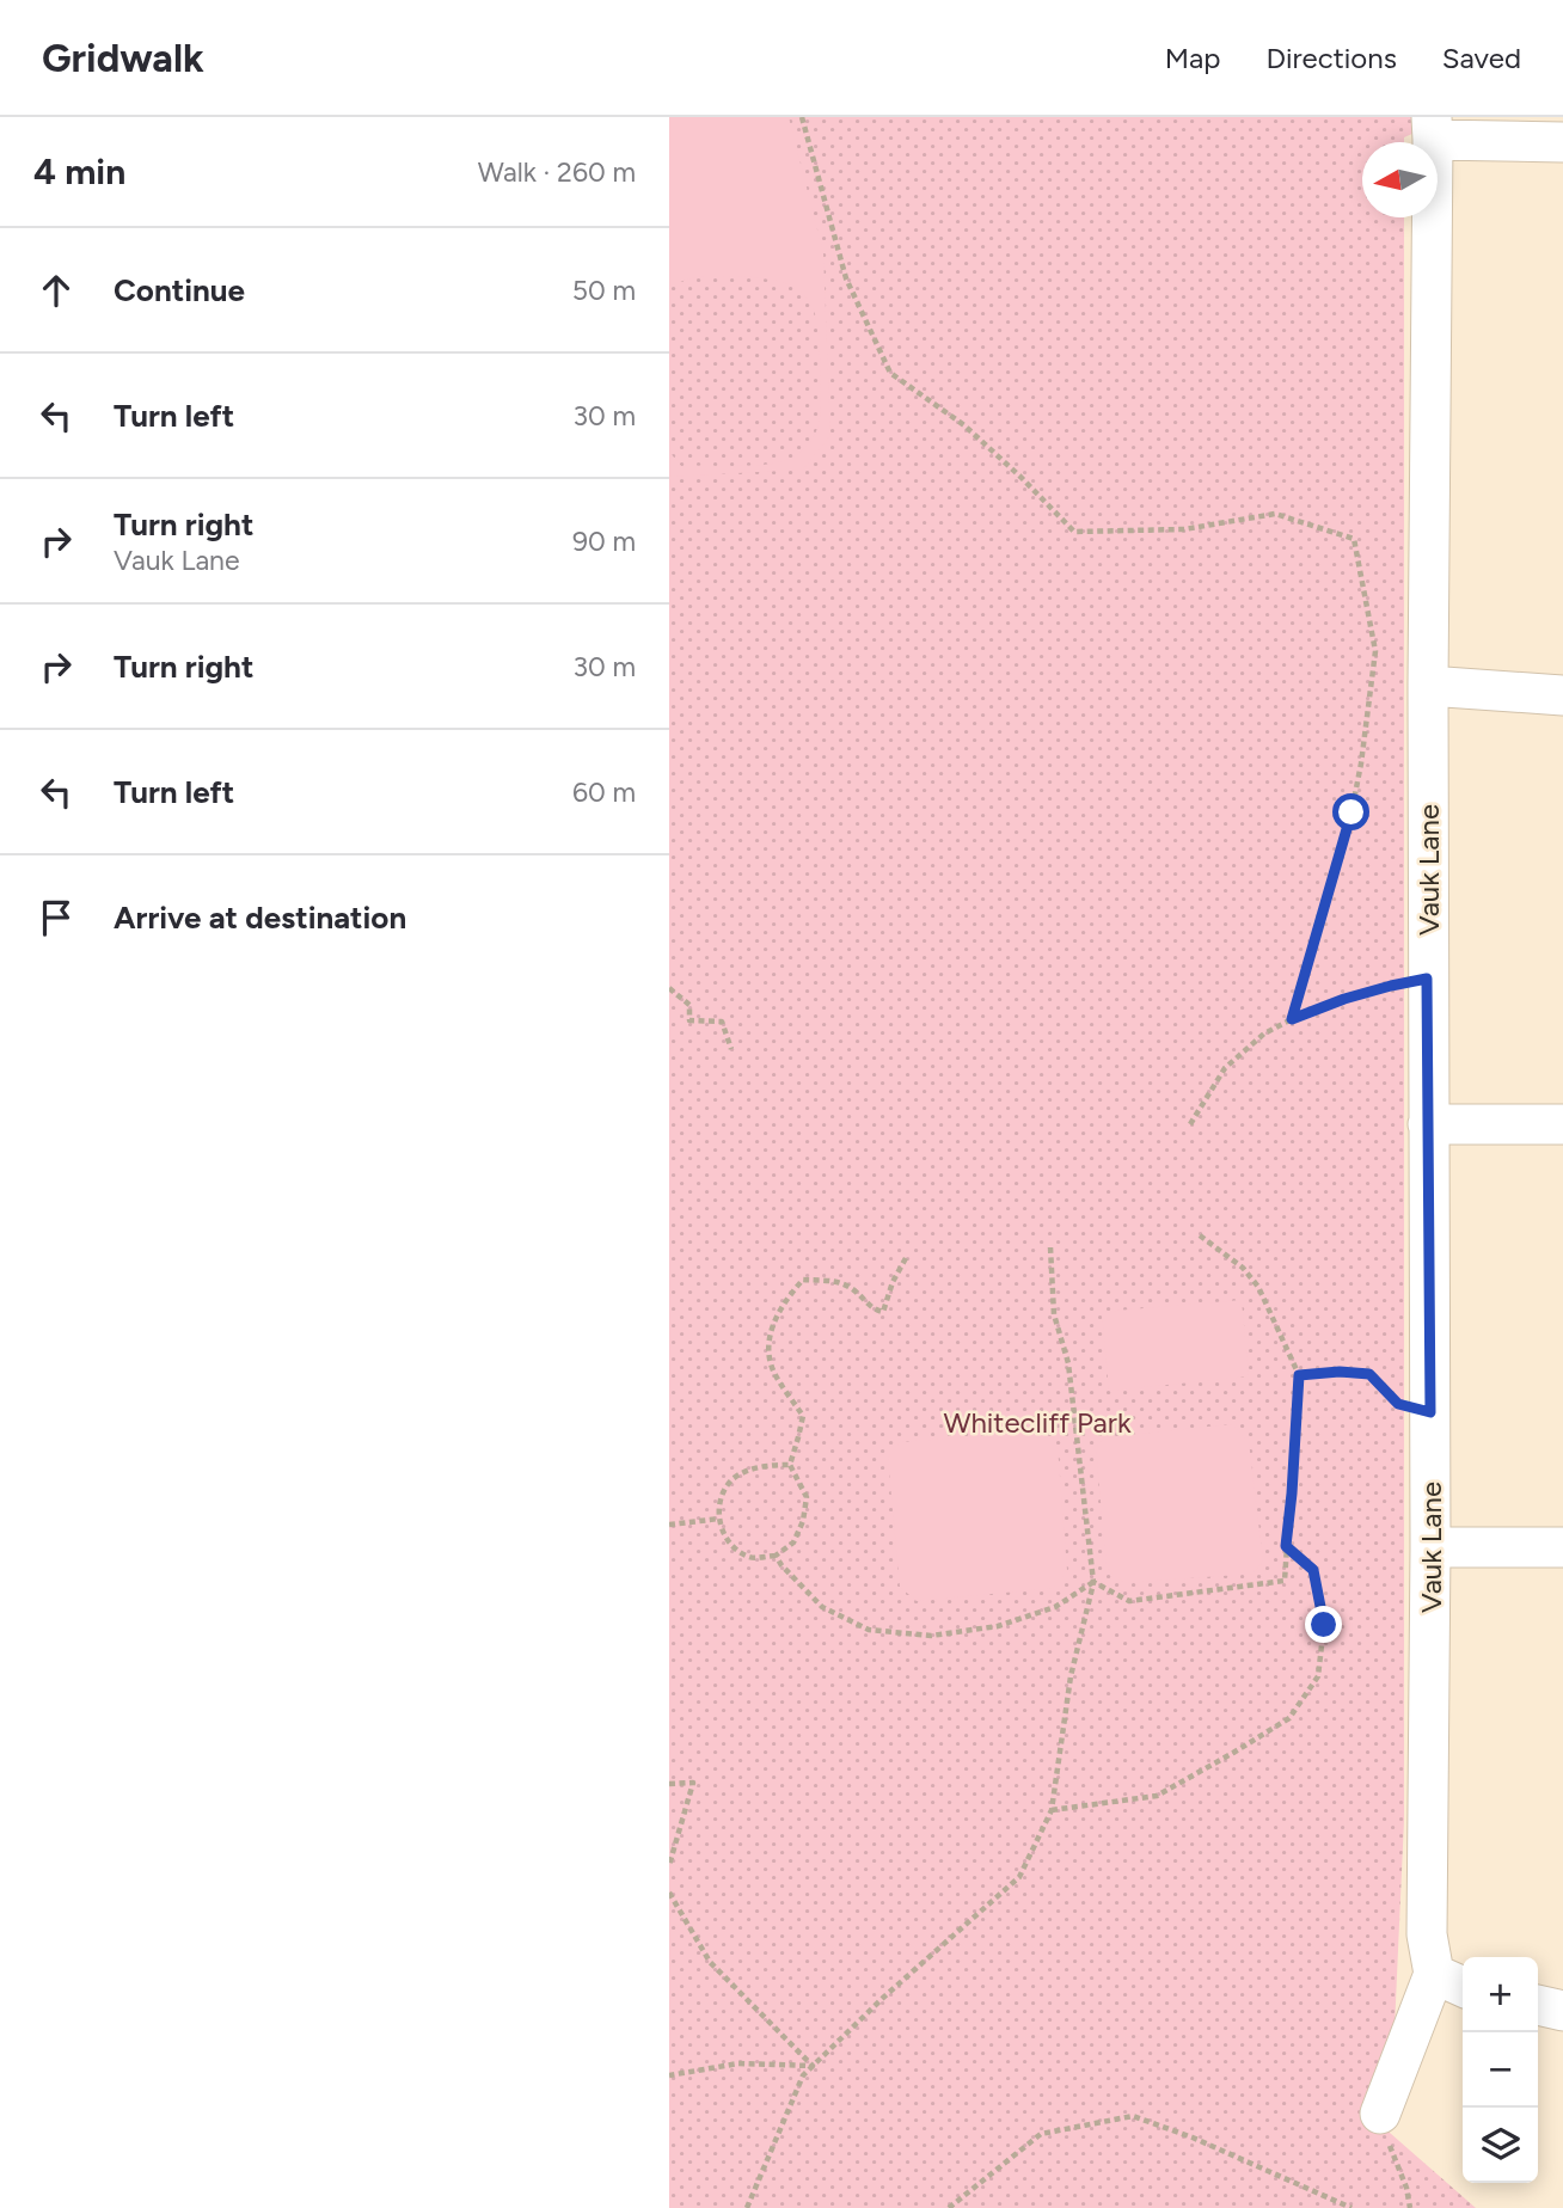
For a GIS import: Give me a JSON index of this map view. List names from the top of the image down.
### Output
{
  "streets": {
    "street": ["Vauk Lane"]
  },
  "parks": ["Whitecliff Park"],
  "north": "left",
  "page": {
    "header": "Gridwalk",
    "nav": ["Map", "Directions", "Saved"],
    "heading": ["4 min", "Walk · 260 m"],
    "list": [
      ["Continue", "50 m"],
      ["Turn left", "30 m"],
      ["Turn right", "Vauk Lane", "90 m"],
      ["Turn right", "30 m"],
      ["Turn left", "60 m"],
      "Arrive at destination"
    ],
    "map_buttons": ["+", "−"]
  }
}
